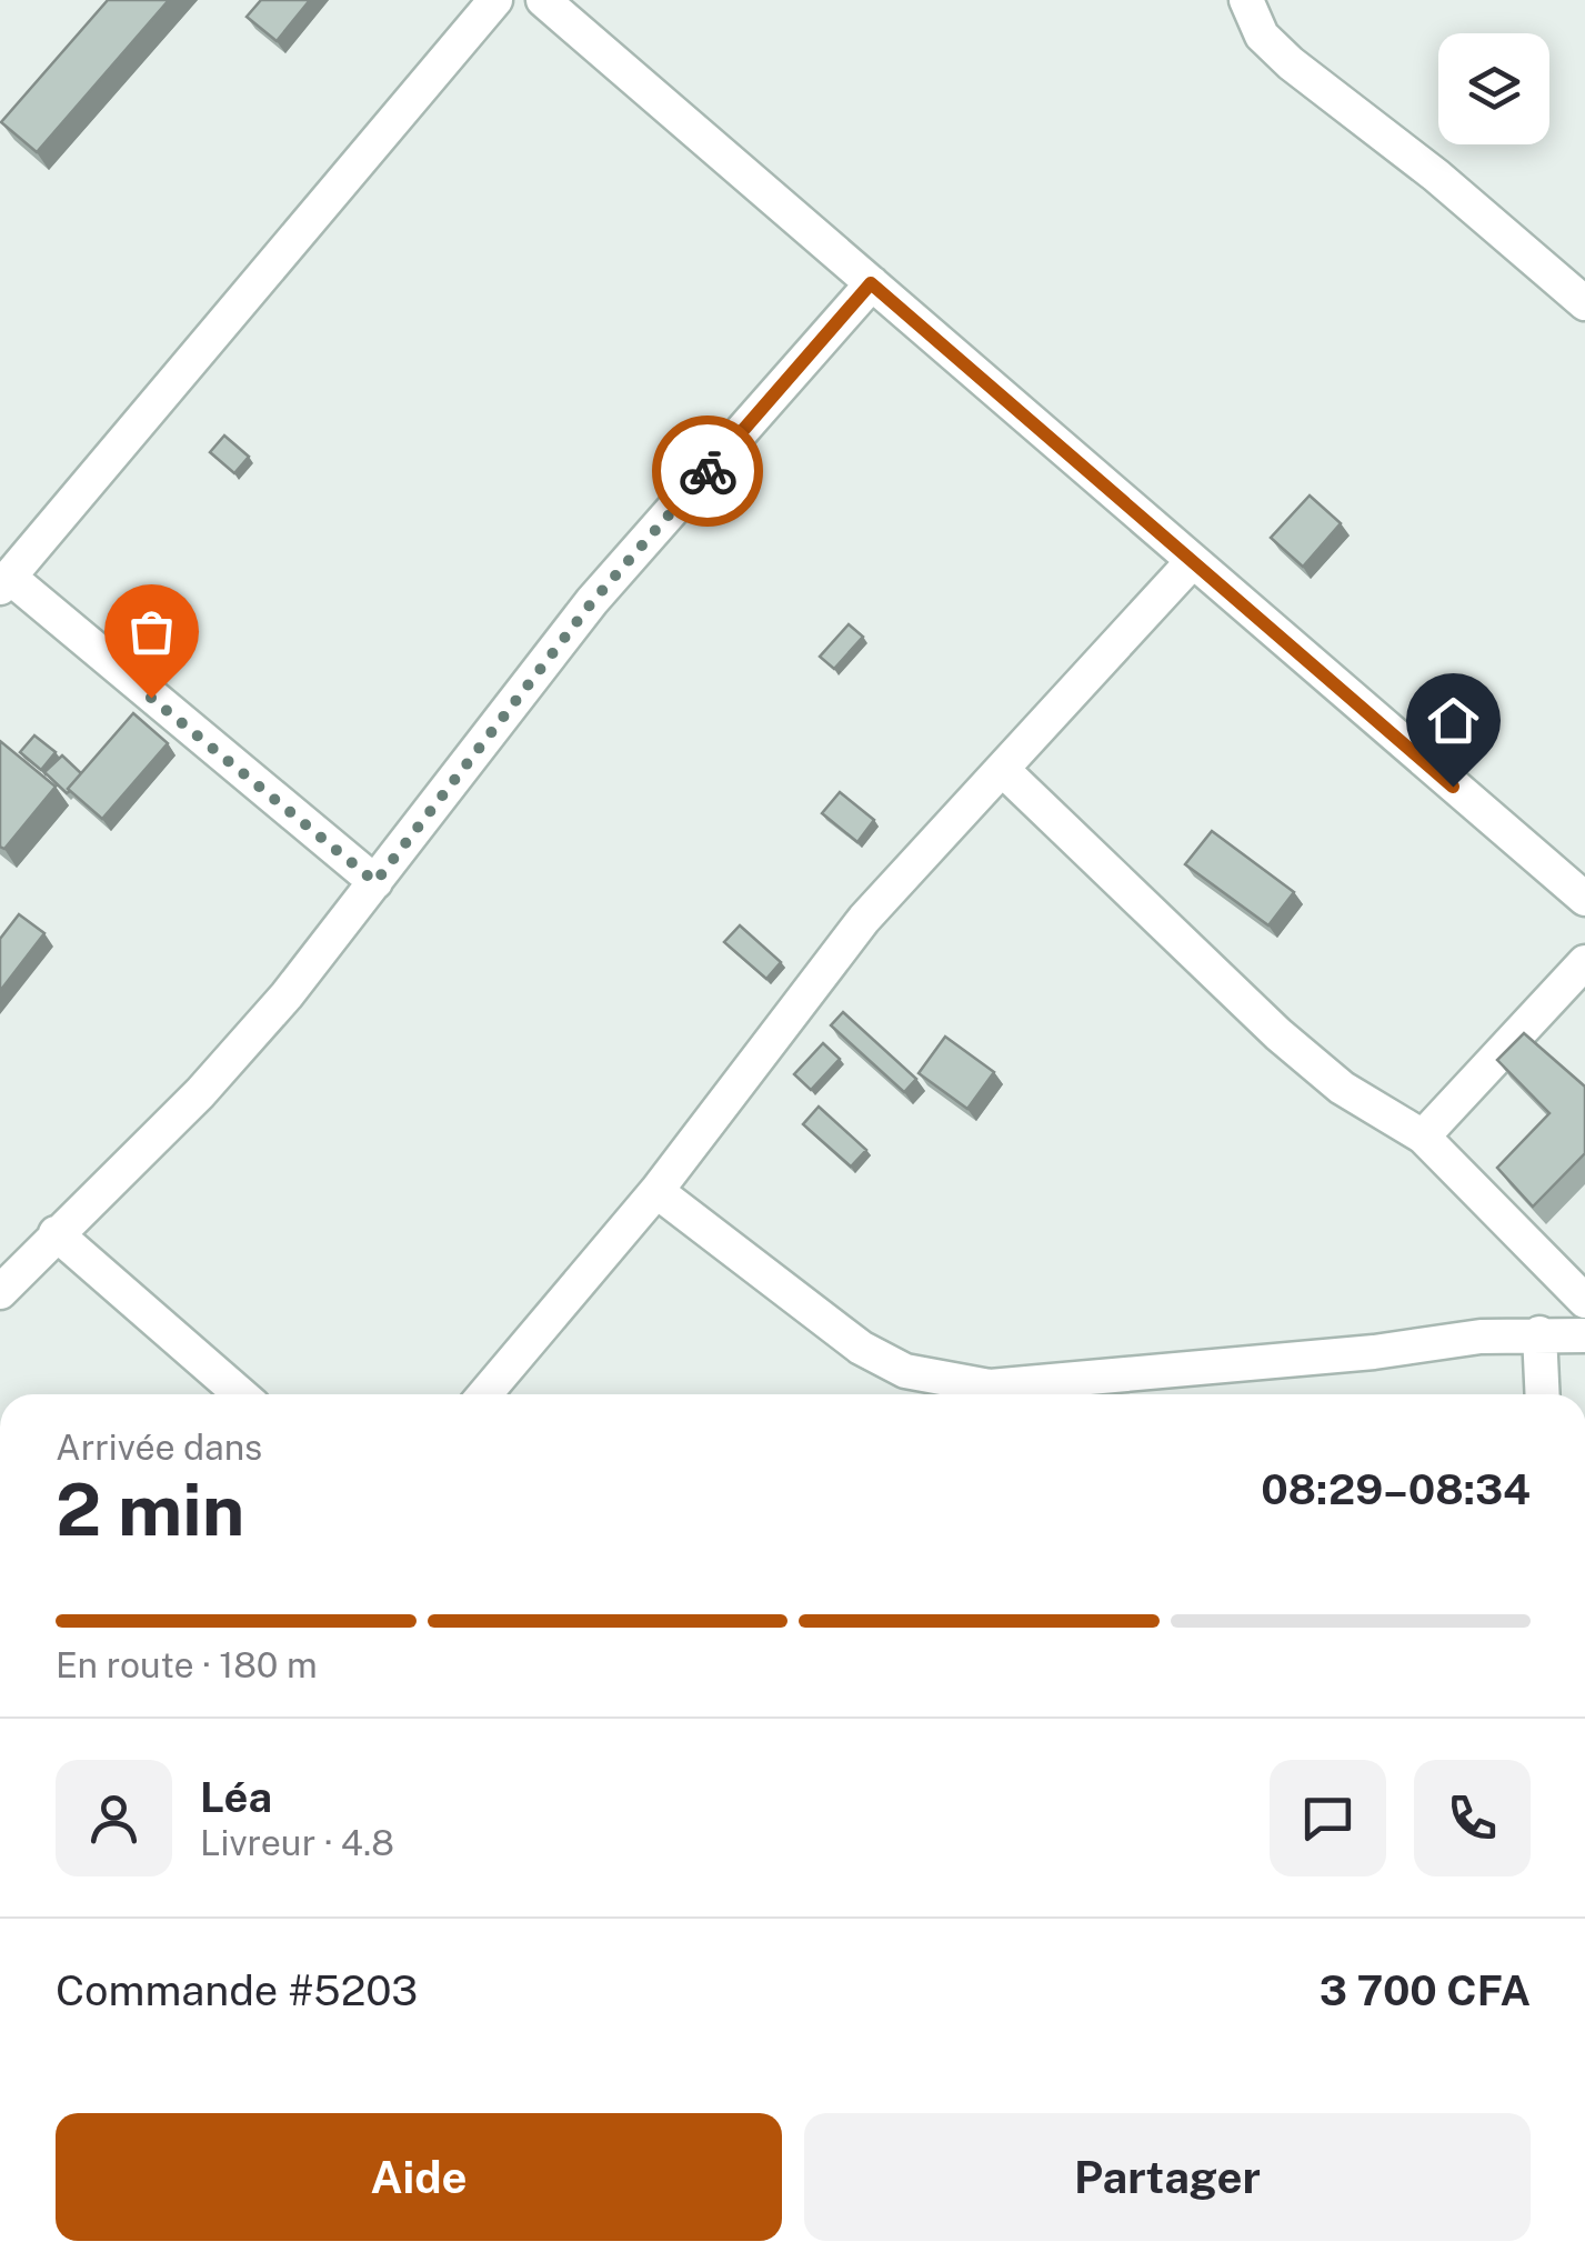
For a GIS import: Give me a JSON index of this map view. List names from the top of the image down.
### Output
{
  "page": {
    "heading": ["2 min", "Arrivée dans", "08:29–08:34"],
    "panel": [
      "Léa",
      "Livreur · 4.8",
      "Commande #5203",
      "3 700 CFA"
    ],
    "bar": "En route · 180 m",
    "buttons": ["Aide", "Partager"]
  }
}
